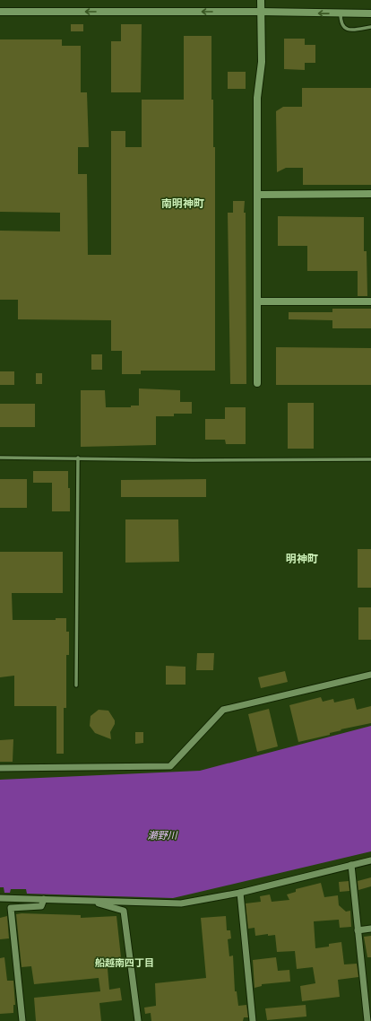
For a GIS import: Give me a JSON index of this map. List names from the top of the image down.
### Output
{
  "districts": ["南明神町", "明神町", "船越南四丁目"],
  "water": ["瀬野川"]
}
